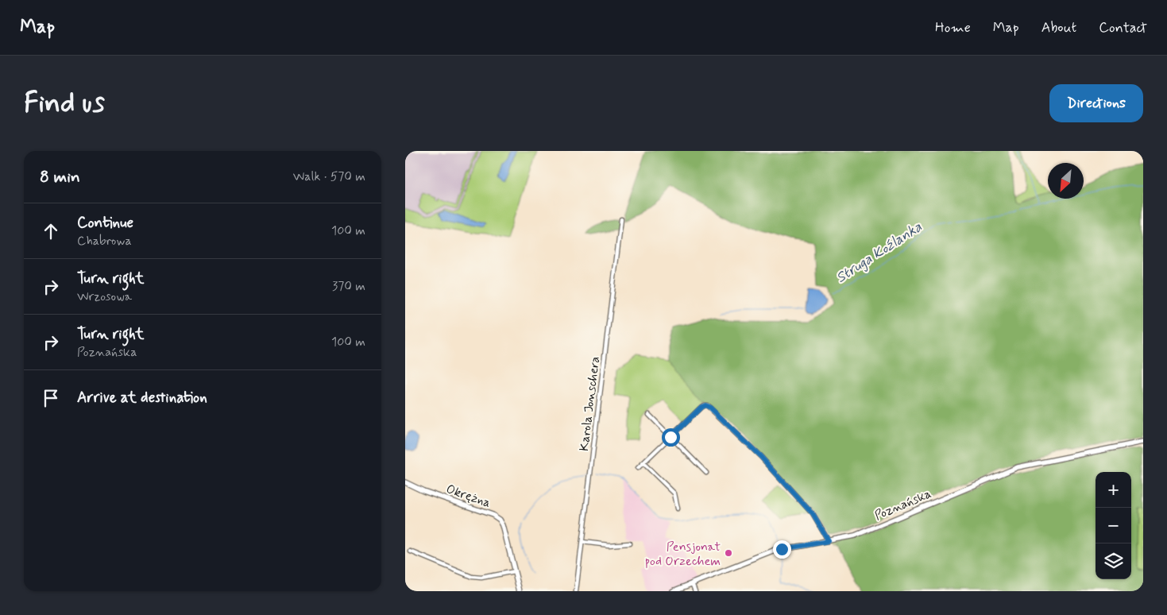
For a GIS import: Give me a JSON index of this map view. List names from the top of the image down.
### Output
{
  "streets": {
    "street": ["Karola Jonschera", "Okrężna", "Poznańska"]
  },
  "water": ["Struga Koźlanka"],
  "places": ["Pensjonat pod Orzechem"],
  "north": "bottom left",
  "page": {
    "header": "Map",
    "nav": [
      "Home",
      "Map",
      "About",
      "Contact"
    ],
    "buttons": "Directions",
    "title": "Find us",
    "heading": ["8 min", "Walk · 570 m"],
    "list": [
      ["Continue", "Chabrowa", "100 m"],
      ["Turn right", "Wrzosowa", "370 m"],
      ["Turn right", "Poznańska", "100 m"],
      "Arrive at destination"
    ],
    "map_buttons": ["+", "−"]
  }
}
